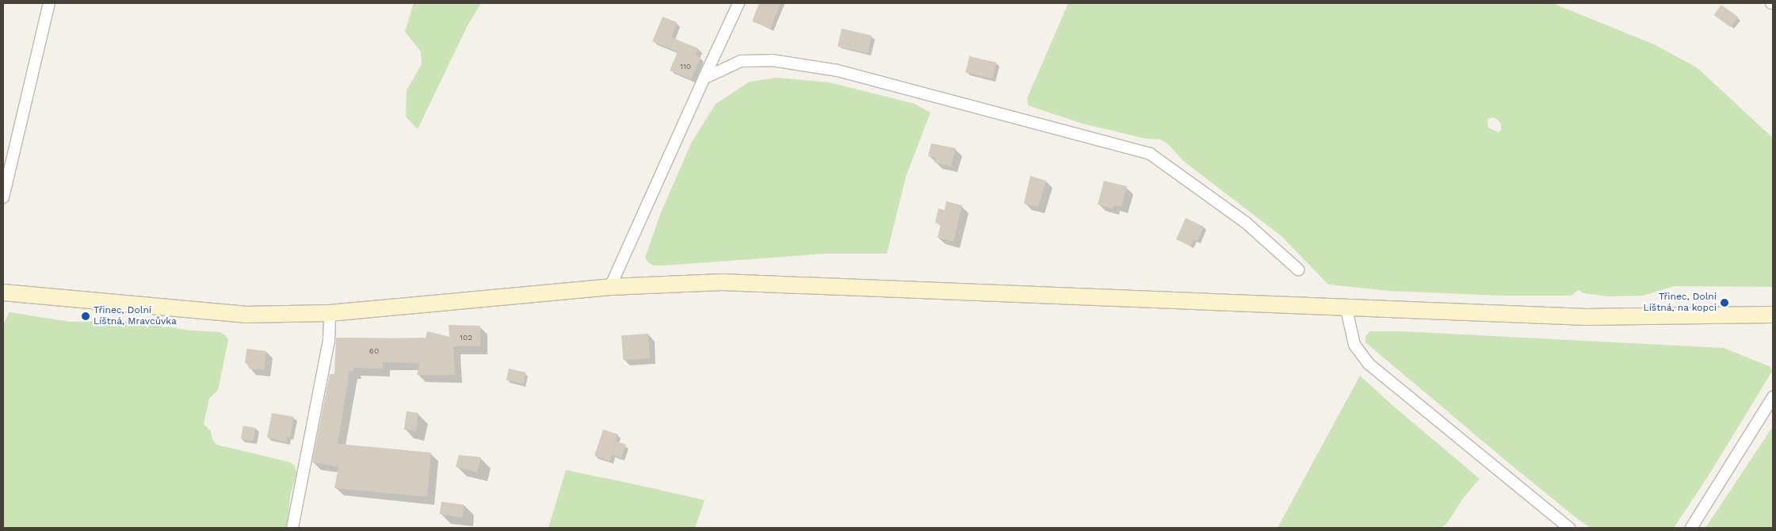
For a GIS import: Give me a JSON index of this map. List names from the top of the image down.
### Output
{
  "places": ["Třinec, Dolní Líštná, na kopci", "Třinec, Dolní Líštná, Mravcůvka"],
  "house_numbers": ["110", "102", "60"]
}
